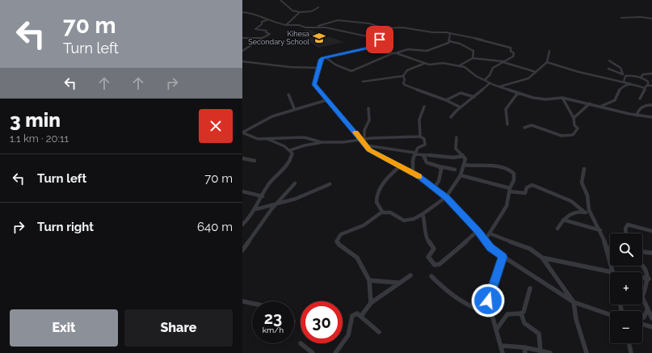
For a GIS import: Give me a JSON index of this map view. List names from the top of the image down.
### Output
{
  "places": {
    "school or university": ["Kihesa Secondary School"]
  },
  "page": {
    "turn": ["70 m", "Turn left"],
    "heading": ["3 min", "1.1 km · 20:11"],
    "list": [
      {
        "name": "Turn left",
        "value": "70 m"
      },
      {
        "name": "Turn right",
        "value": "640 m"
      }
    ],
    "map_buttons": ["+", "−"],
    "speed": "23 km/h",
    "limit": "30",
    "buttons": ["Exit", "Share"]
  }
}
